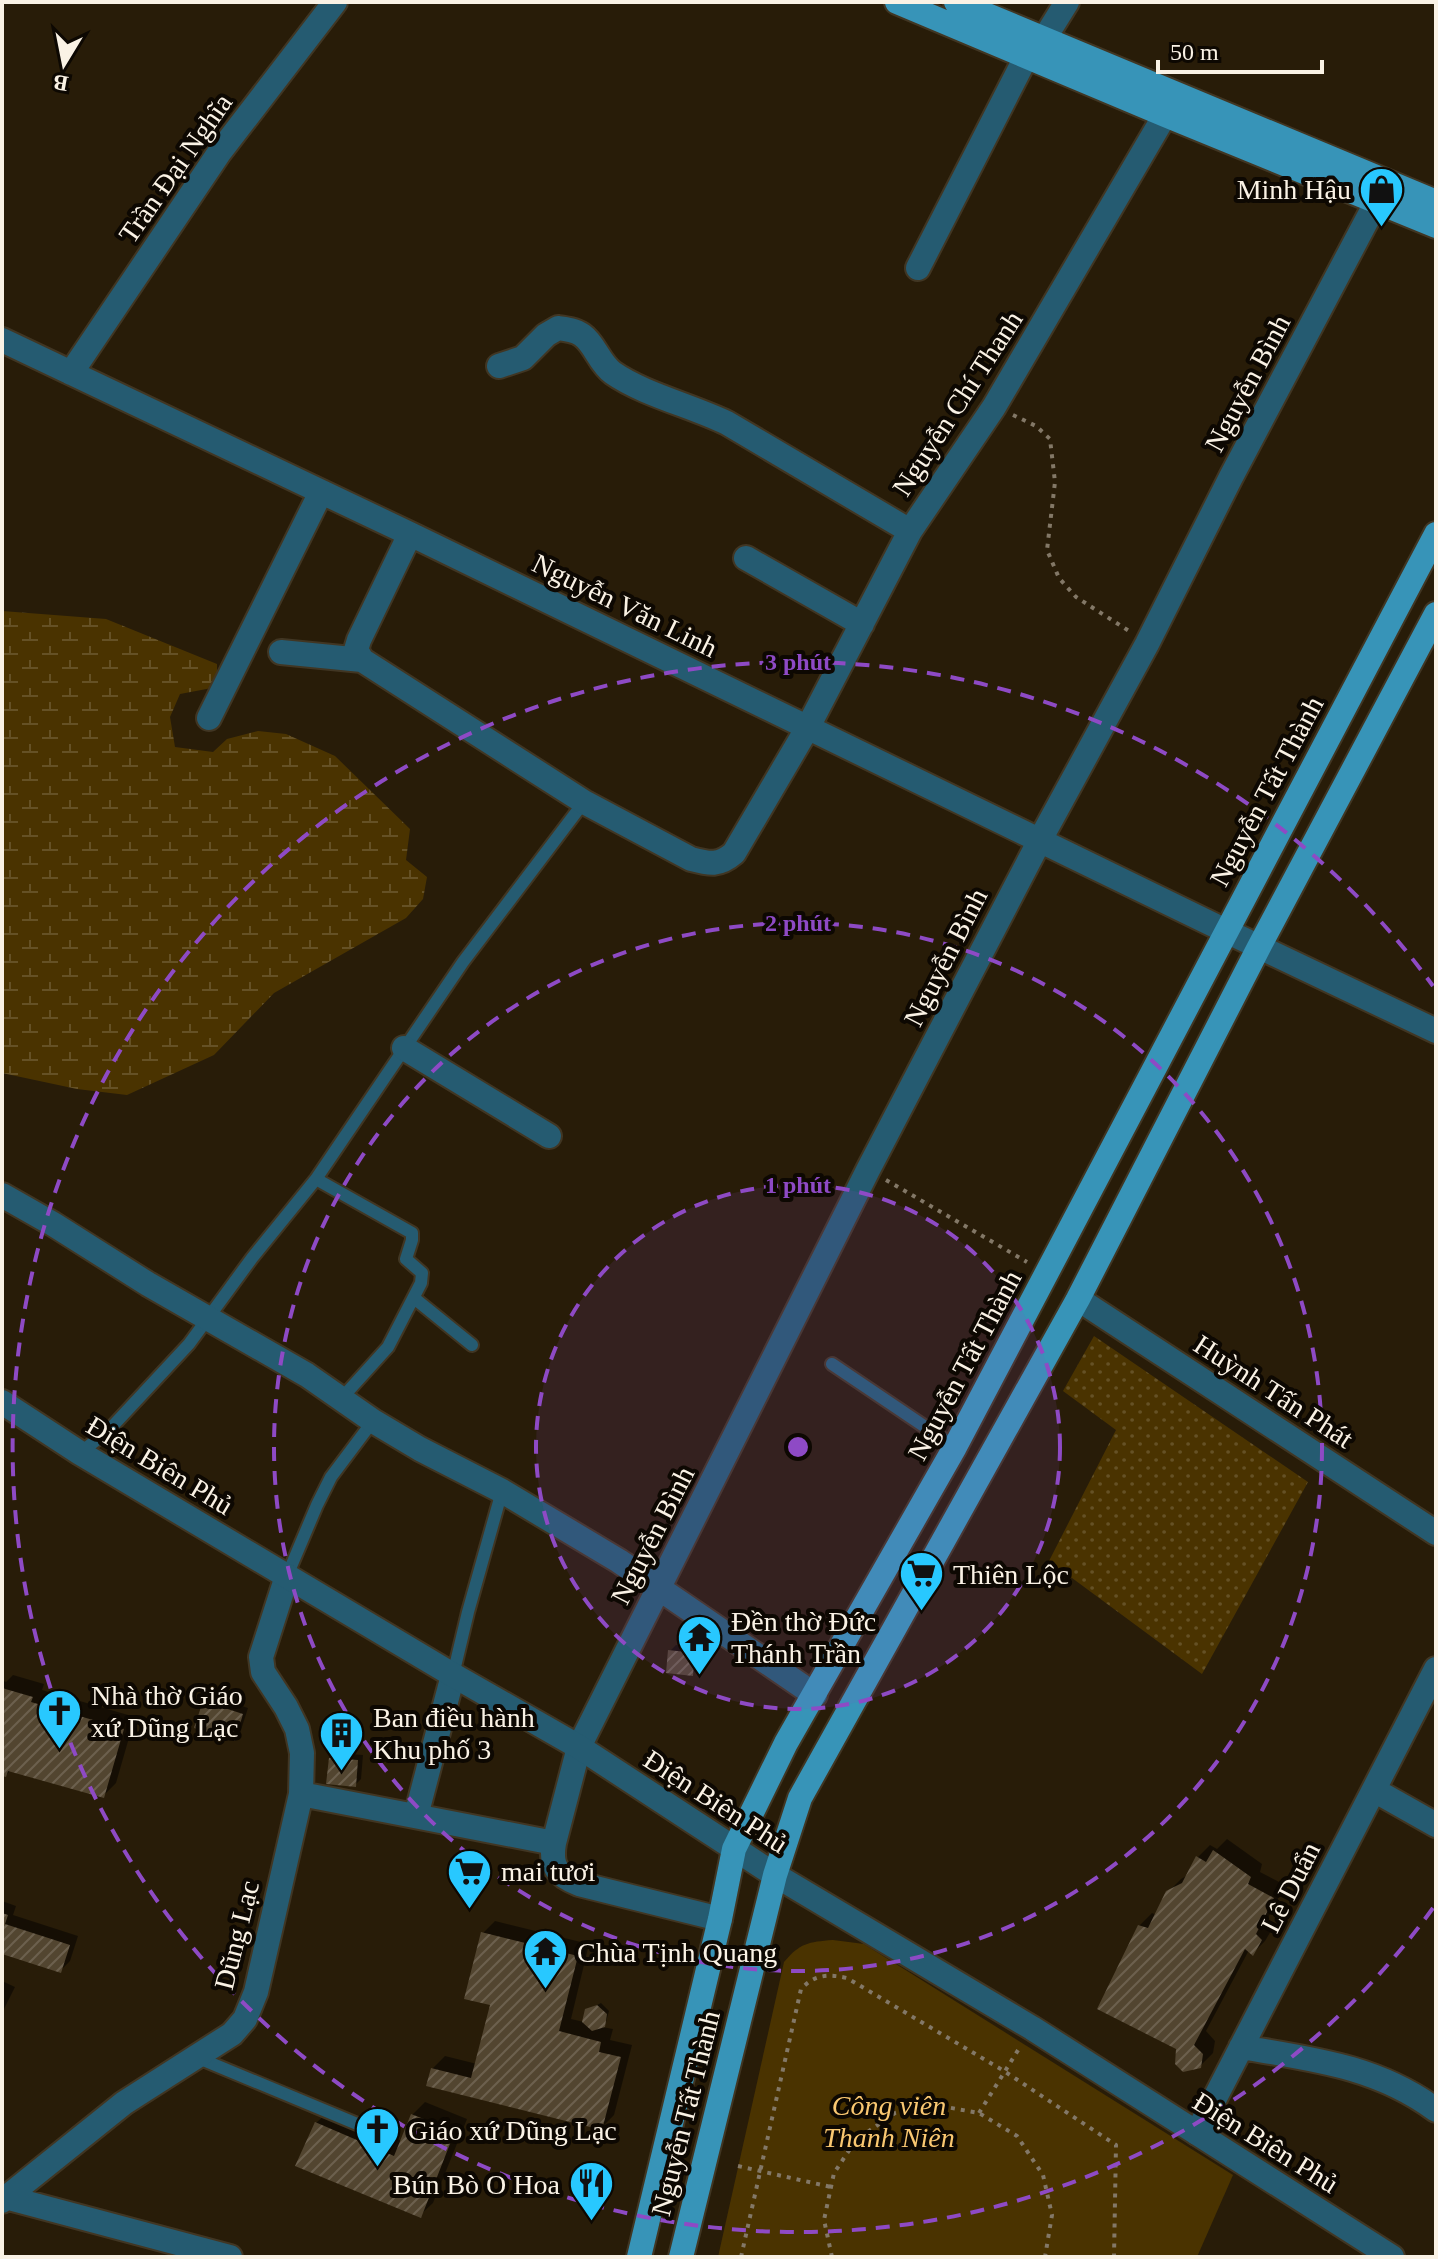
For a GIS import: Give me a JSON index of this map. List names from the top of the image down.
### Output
{
  "streets": {
    "main road": ["Nguyễn Tất Thành"],
    "street": [
      "Trần Đại Nghĩa",
      "Nguyễn Bình",
      "Nguyễn Chí Thanh",
      "Nguyễn Văn Linh",
      "Huỳnh Tấn Phát",
      "Điện Biên Phủ",
      "Lê Duẩn",
      "Dũng Lạc"
    ]
  },
  "crossings": [
    ["Trần Đại Nghĩa", "Nguyễn Văn Linh"],
    ["Nguyễn Bình", "Nguyễn Văn Linh"],
    ["Nguyễn Bình", "Điện Biên Phủ"],
    ["Nguyễn Chí Thanh", "Nguyễn Văn Linh"],
    ["Nguyễn Văn Linh", "Nguyễn Tất Thành"],
    ["Nguyễn Tất Thành", "Huỳnh Tấn Phát"],
    ["Nguyễn Tất Thành", "Điện Biên Phủ"],
    ["Điện Biên Phủ", "Lê Duẩn"],
    ["Điện Biên Phủ", "Dũng Lạc"]
  ],
  "parks": ["Công viên Thanh Niên"],
  "places": {
    "shop": ["Minh Hậu"],
    "supermarket": ["Thiên Lộc", "mai tươi"],
    "temple": ["Đền thờ Đức Thánh Trần", "Chùa Tịnh Quang"],
    "church": ["Nhà thờ Giáo xứ Dũng Lạc", "Giáo xứ Dũng Lạc"],
    "building": ["Ban điều hành Khu phố 3"],
    "restaurant": ["Bún Bò O Hoa"]
  },
  "scale_bar": "50 m",
  "north": "bottom",
  "rings": ["3 phút", "2 phút", "1 phút"]
}
